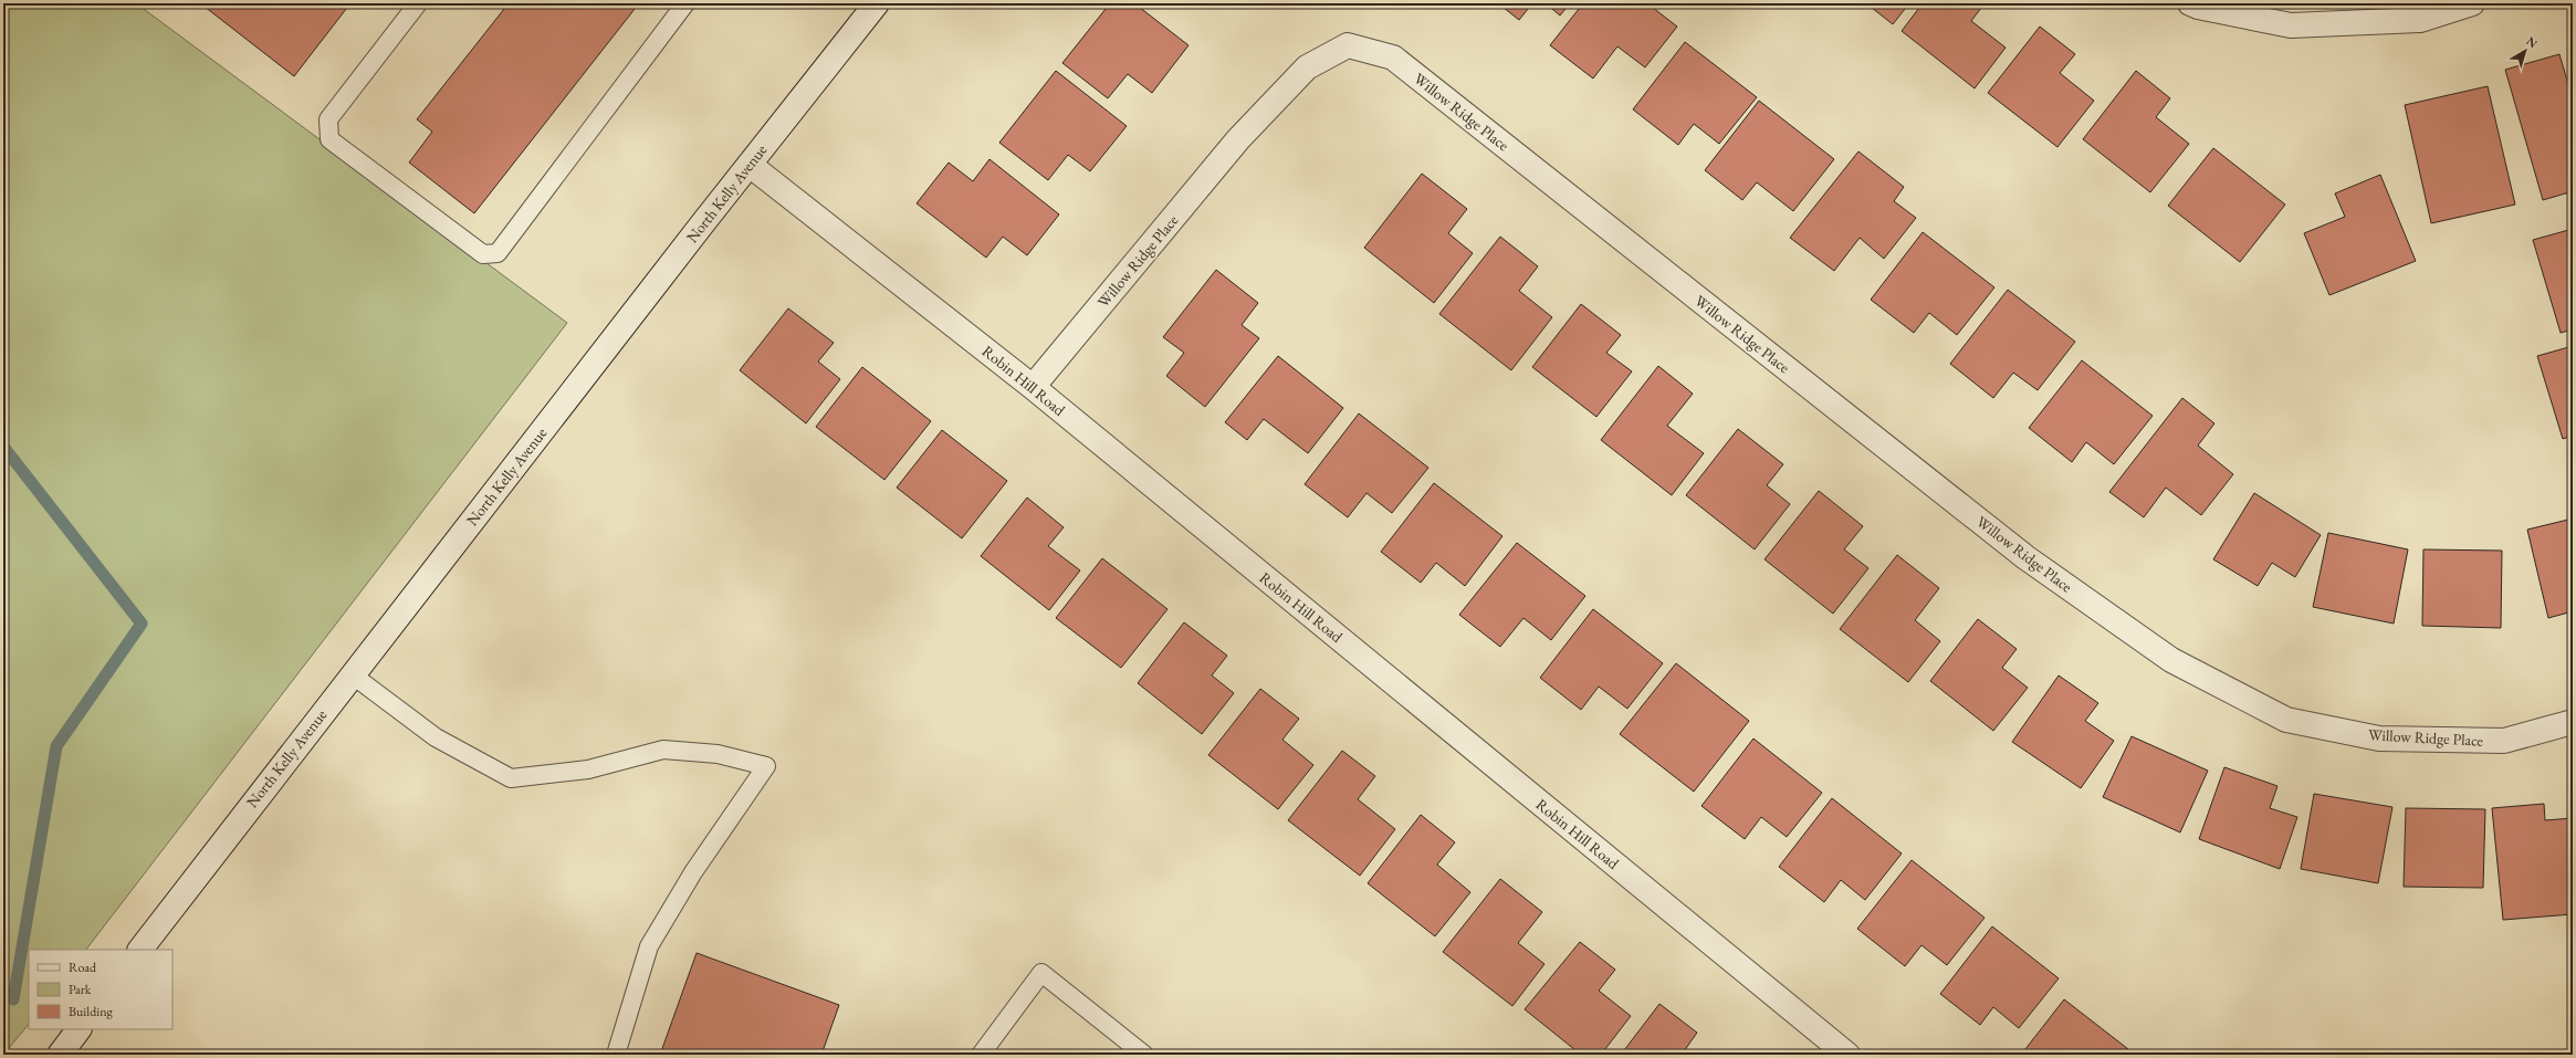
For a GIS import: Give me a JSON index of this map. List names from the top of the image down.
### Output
{
  "streets": {
    "street": ["Willow Ridge Place", "North Kelly Avenue", "Robin Hill Road"]
  },
  "crossings": [
    ["Willow Ridge Place", "Robin Hill Road"],
    ["North Kelly Avenue", "Robin Hill Road"]
  ],
  "legend": ["Road", "Park", "Building"],
  "north": "top right"
}
